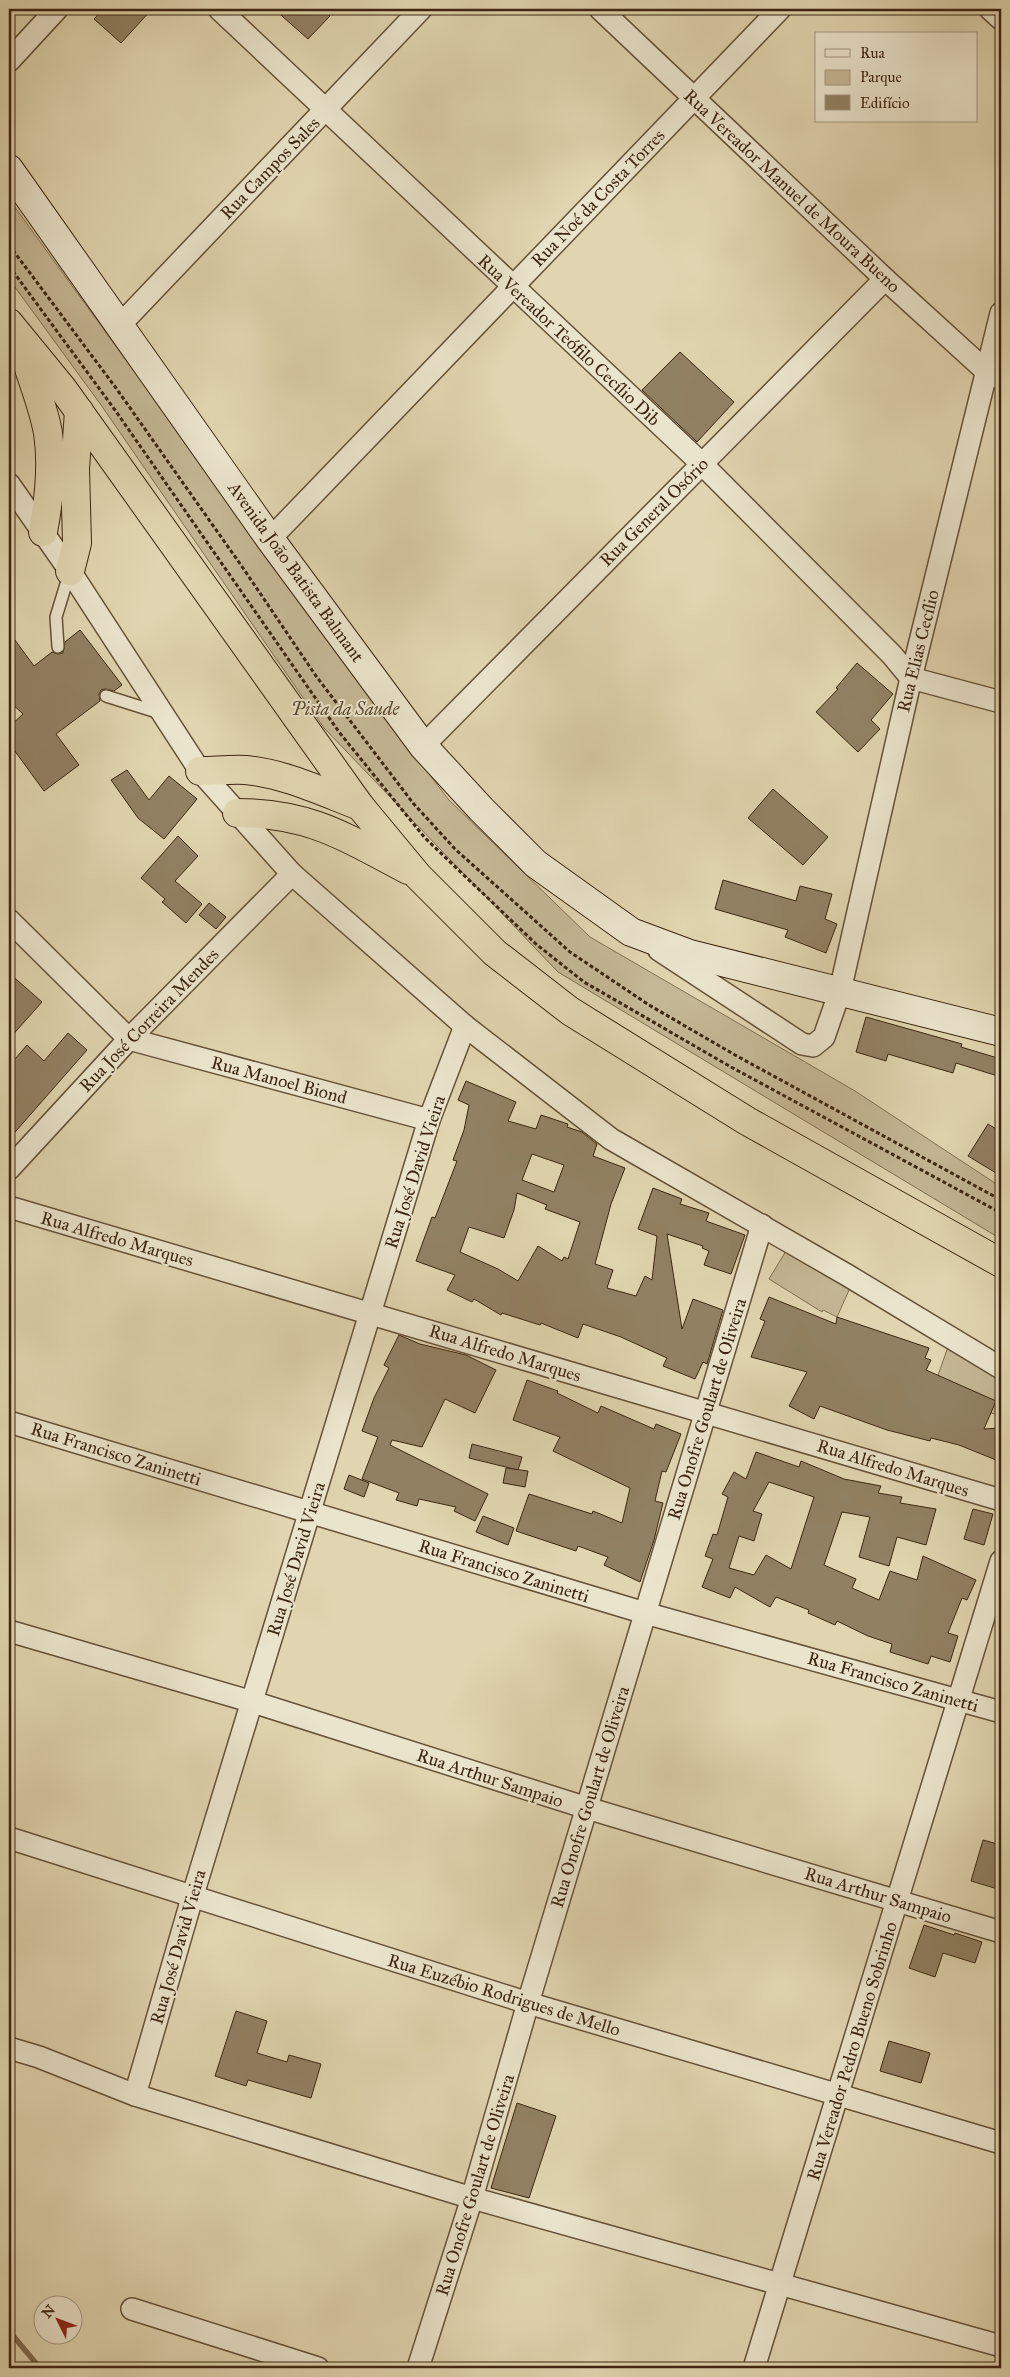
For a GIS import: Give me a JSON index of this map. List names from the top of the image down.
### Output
{
  "streets": {
    "street": [
      "Rua Campos Sales",
      "Rua Vereador Manuel de Moura Bueno",
      "Rua Noé da Costa Torres",
      "Rua Vereador Teófilo Cecílio Dib",
      "Rua General Osório",
      "Avenida João Batista Balmant",
      "Rua Elias Cecílio",
      "Rua José Correira Mendes",
      "Rua Manoel Biond",
      "Rua José David Vieira",
      "Rua Alfredo Marques",
      "Rua Onofre Goulart de Oliveira",
      "Rua Francisco Zaninetti",
      "Rua Arthur Sampaio",
      "Rua Euzébio Rodrigues de Mello",
      "Rua Vereador Pedro Bueno Sobrinho"
    ]
  },
  "crossings": [
    ["Rua Campos Sales", "Rua Vereador Teófilo Cecílio Dib"],
    ["Rua Campos Sales", "Avenida João Batista Balmant"],
    ["Rua Vereador Manuel de Moura Bueno", "Rua Noé da Costa Torres"],
    ["Rua Vereador Manuel de Moura Bueno", "Rua General Osório"],
    ["Rua Vereador Manuel de Moura Bueno", "Rua Elias Cecílio"],
    ["Rua Noé da Costa Torres", "Rua Vereador Teófilo Cecílio Dib"],
    ["Rua Noé da Costa Torres", "Avenida João Batista Balmant"],
    ["Rua Vereador Teófilo Cecílio Dib", "Rua General Osório"],
    ["Rua Vereador Teófilo Cecílio Dib", "Rua Elias Cecílio"],
    ["Rua General Osório", "Avenida João Batista Balmant"],
    ["Avenida João Batista Balmant", "Rua Elias Cecílio"],
    ["Rua José Correira Mendes", "Rua Manoel Biond"],
    ["Rua Manoel Biond", "Rua José David Vieira"],
    ["Rua José David Vieira", "Rua Alfredo Marques"],
    ["Rua José David Vieira", "Rua Francisco Zaninetti"],
    ["Rua José David Vieira", "Rua Arthur Sampaio"],
    ["Rua José David Vieira", "Rua Euzébio Rodrigues de Mello"],
    ["Rua Alfredo Marques", "Rua Onofre Goulart de Oliveira"],
    ["Rua Onofre Goulart de Oliveira", "Rua Francisco Zaninetti"],
    ["Rua Onofre Goulart de Oliveira", "Rua Arthur Sampaio"],
    ["Rua Onofre Goulart de Oliveira", "Rua Euzébio Rodrigues de Mello"],
    ["Rua Francisco Zaninetti", "Rua Vereador Pedro Bueno Sobrinho"],
    ["Rua Arthur Sampaio", "Rua Vereador Pedro Bueno Sobrinho"],
    ["Rua Euzébio Rodrigues de Mello", "Rua Vereador Pedro Bueno Sobrinho"]
  ],
  "parks": ["Pista da Saude"],
  "legend": ["Rua", "Parque", "Edifício"],
  "north": "top left"
}
